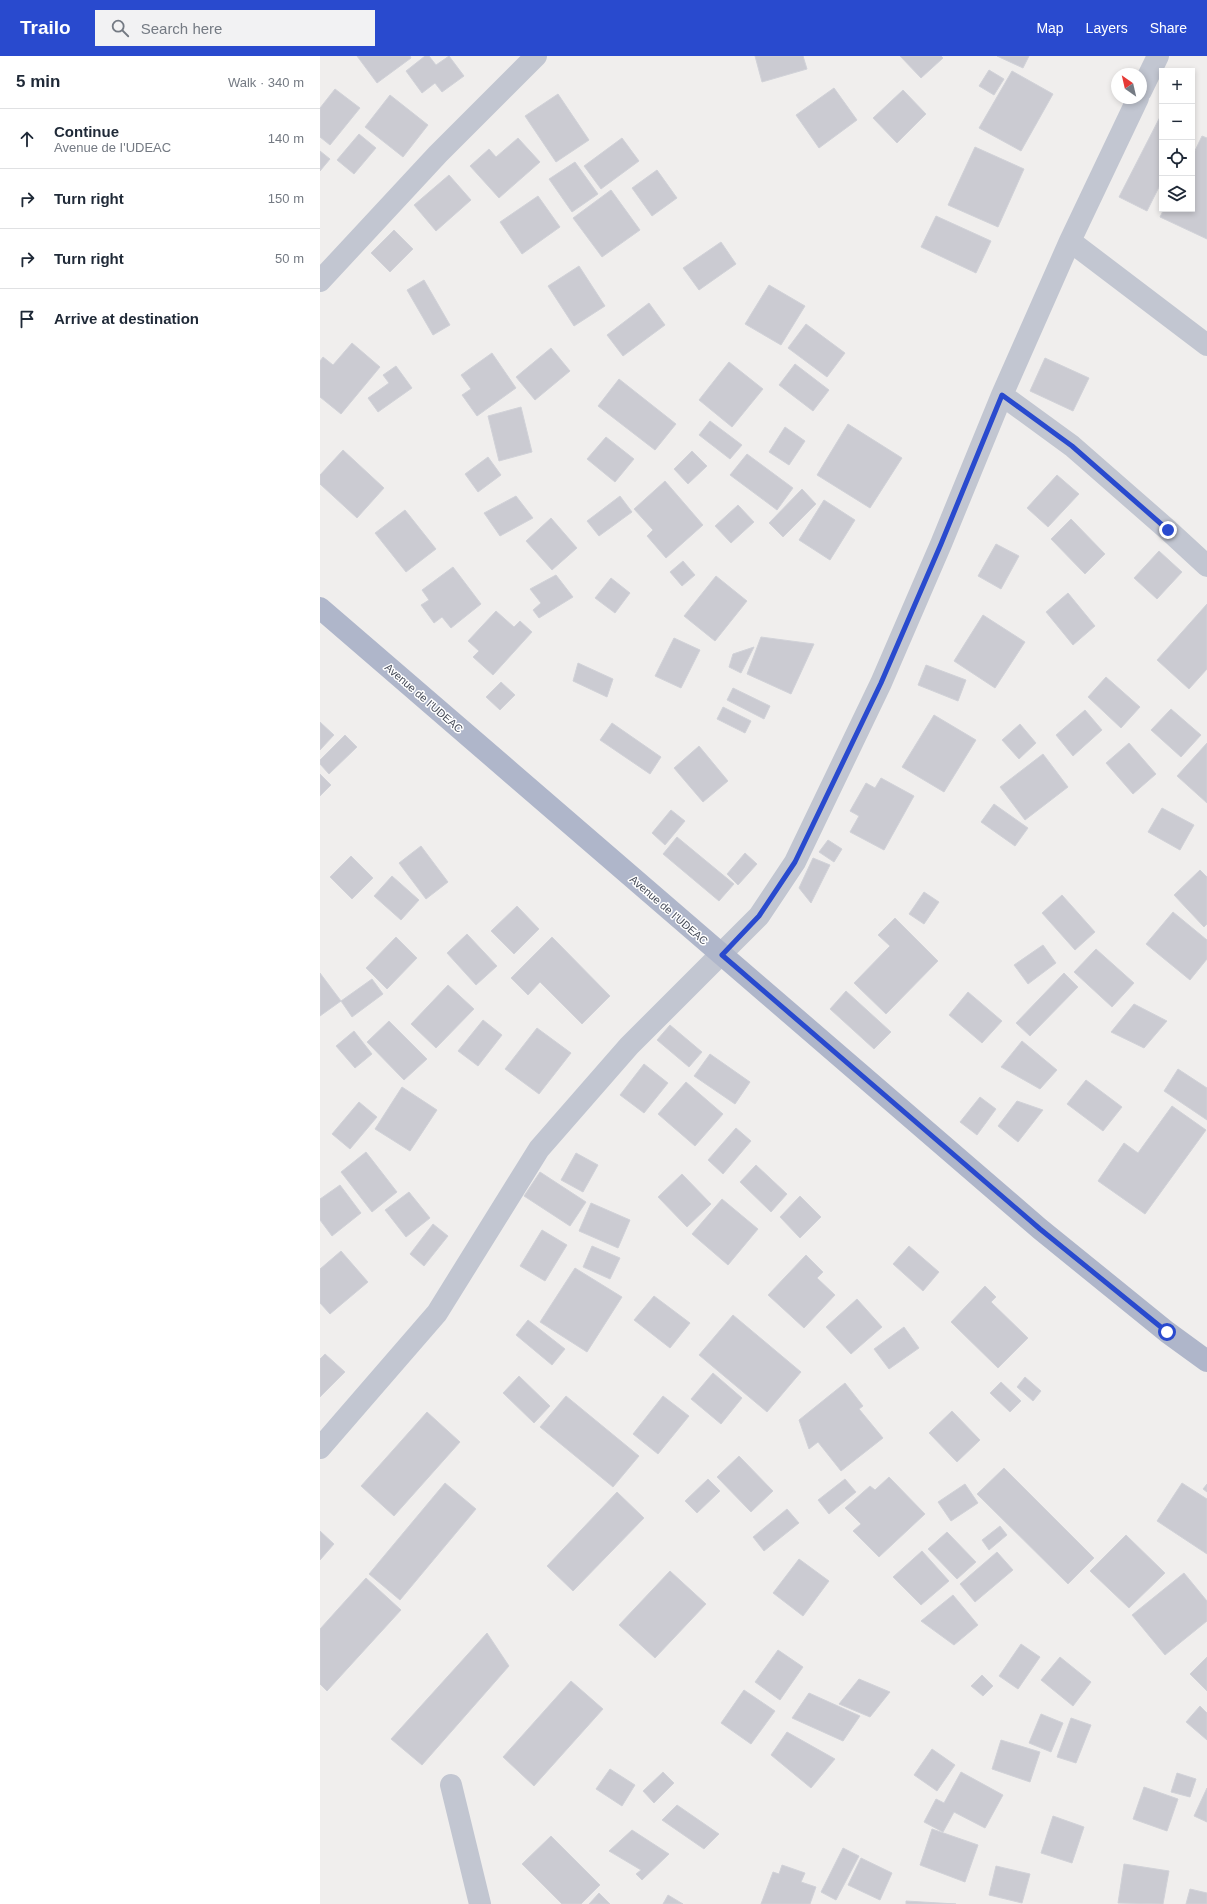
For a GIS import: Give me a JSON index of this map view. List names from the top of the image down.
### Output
{
  "streets": {
    "main road": ["Avenue de I'UDEAC"]
  },
  "north": "top left",
  "page": {
    "header": "Trailo",
    "search": "Search here",
    "nav": ["Map", "Layers", "Share"],
    "heading": ["5 min", "Walk · 340 m"],
    "map_buttons": ["+", "−"],
    "list": [
      ["Continue", "Avenue de I'UDEAC", "140 m"],
      ["Turn right", "150 m"],
      ["Turn right", "50 m"],
      "Arrive at destination"
    ]
  }
}
